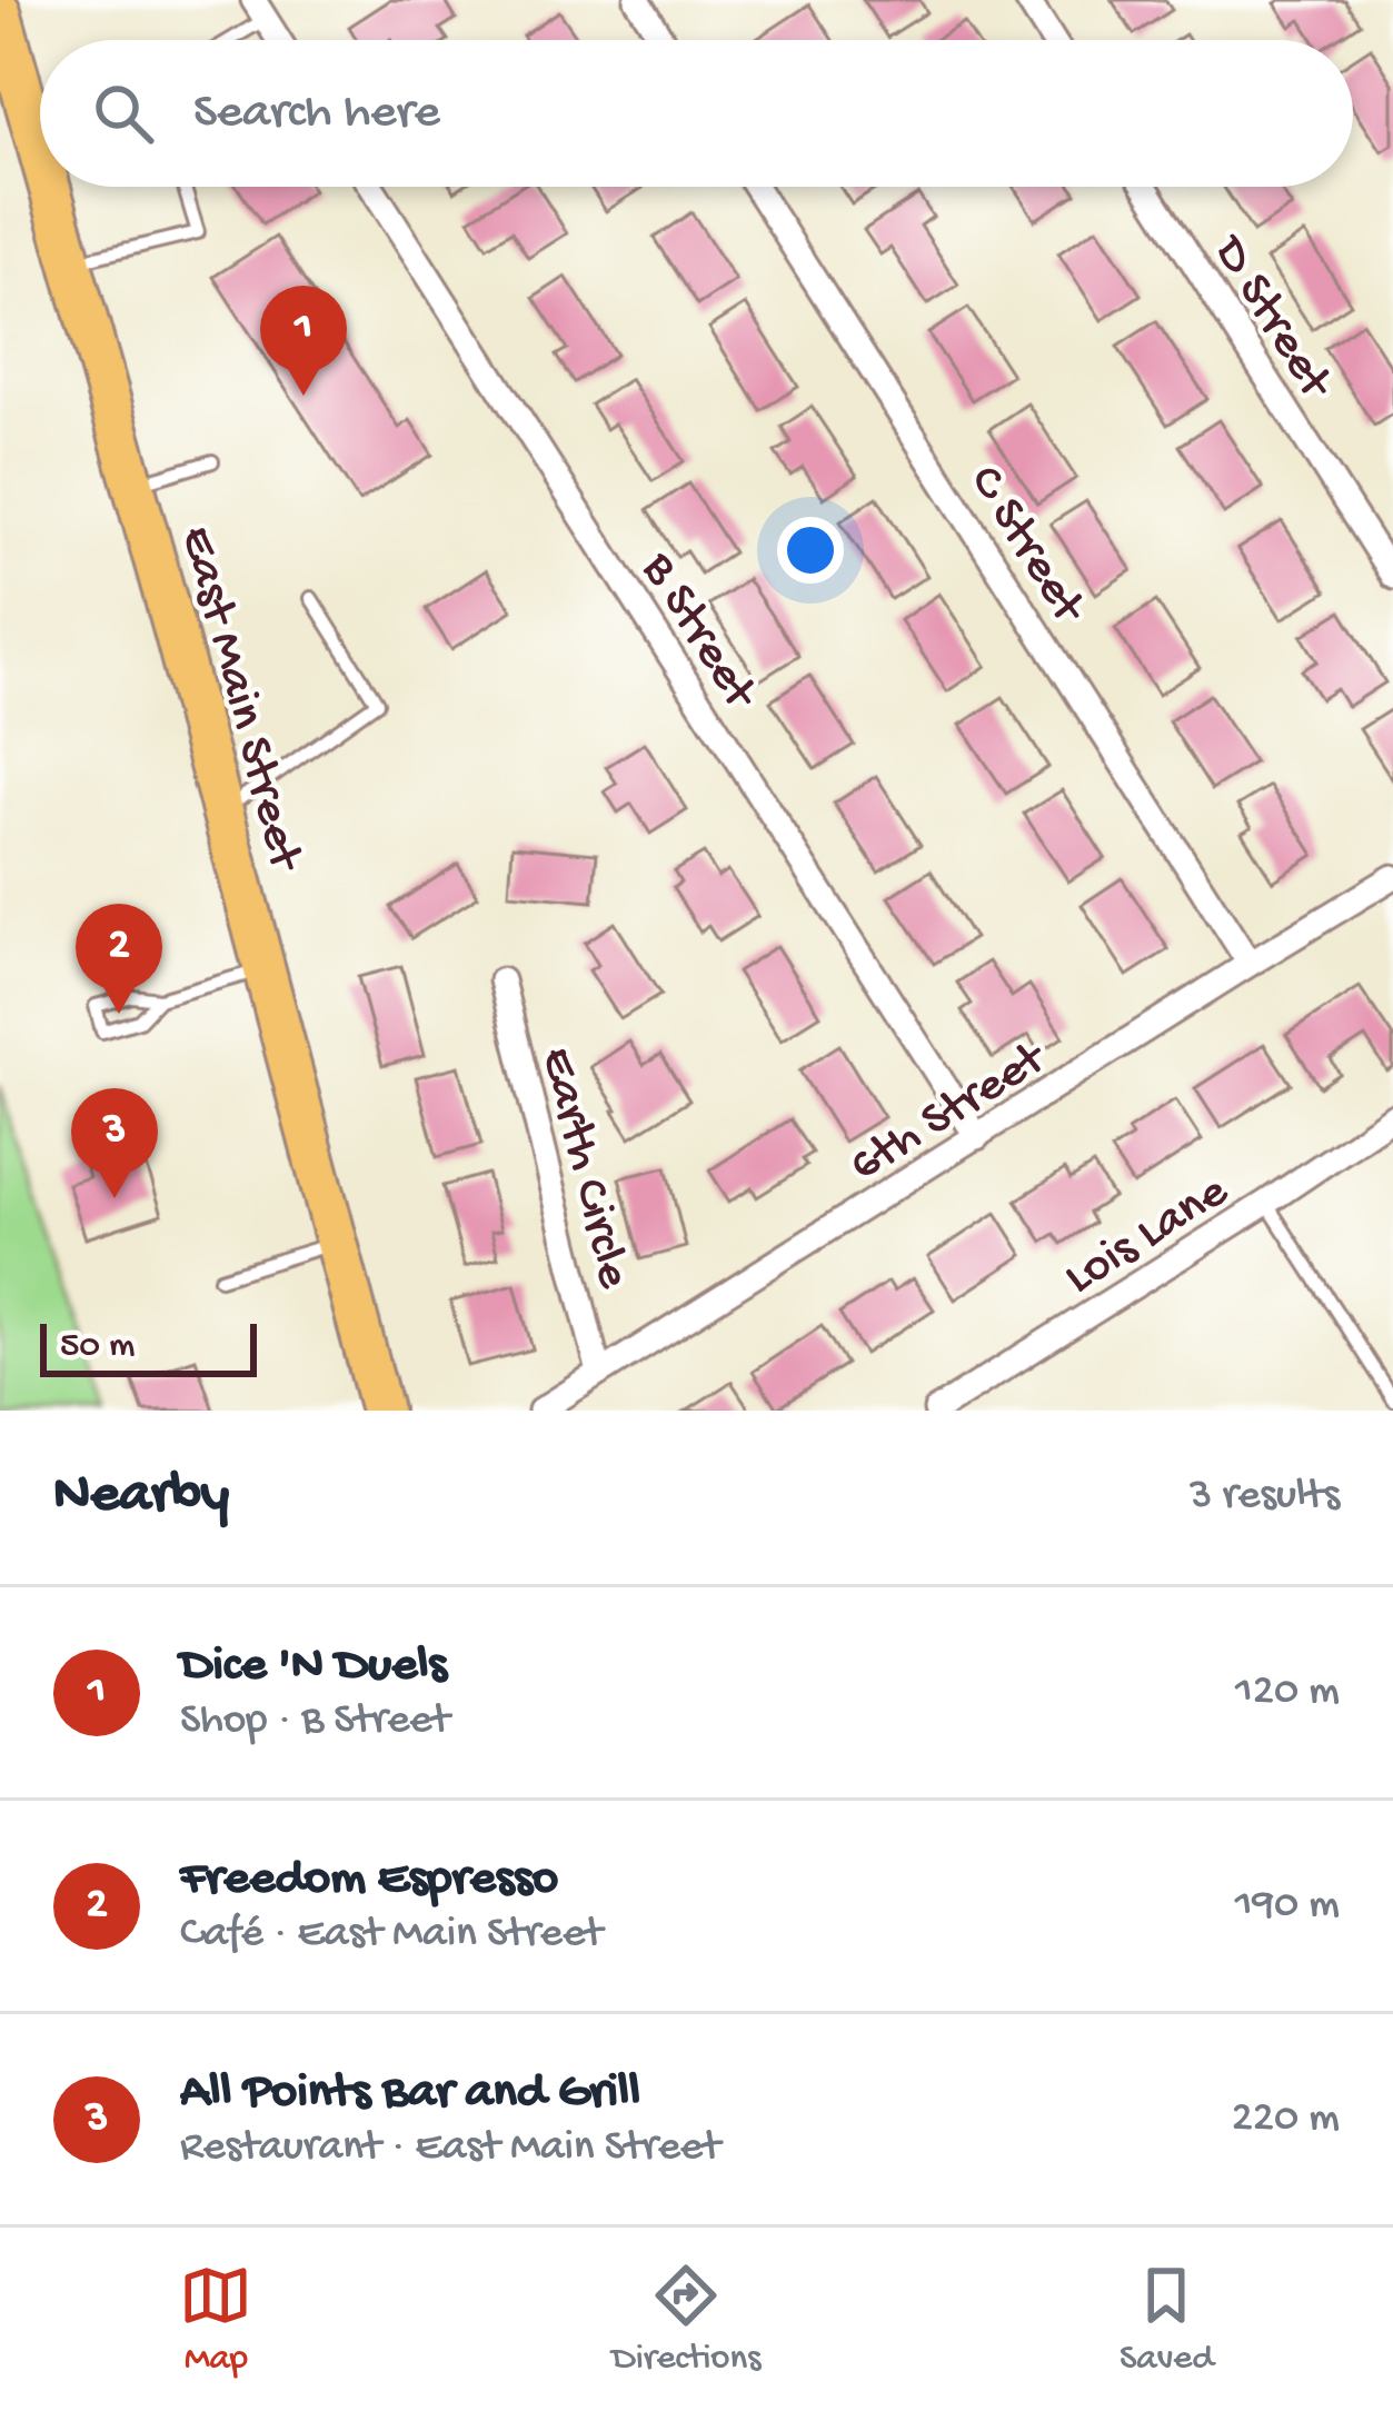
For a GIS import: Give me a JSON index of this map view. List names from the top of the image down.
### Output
{
  "streets": {
    "main road": ["East Main Street"],
    "street": [
      "D Street",
      "C Street",
      "B Street",
      "6th Street",
      "Earth Circle",
      "Lois Lane"
    ]
  },
  "crossings": [
    ["C Street", "6th Street"],
    ["B Street", "6th Street"],
    ["6th Street", "Earth Circle"]
  ],
  "scale_bar": "50 m",
  "page": {
    "search": "Search here",
    "pins": ["1", "2", "3"],
    "scale": "50 m",
    "heading": ["Nearby", "3 results"],
    "list": [
      {
        "mark": "1",
        "name": "Dice 'N Duels",
        "note": "Shop · B Street",
        "value": "120 m"
      },
      {
        "mark": "2",
        "name": "Freedom Espresso",
        "note": "Café · East Main Street",
        "value": "190 m"
      },
      {
        "mark": "3",
        "name": "All Points Bar and Grill",
        "note": "Restaurant · East Main Street",
        "value": "220 m"
      }
    ],
    "nav": ["Map", "Directions", "Saved"]
  }
}
